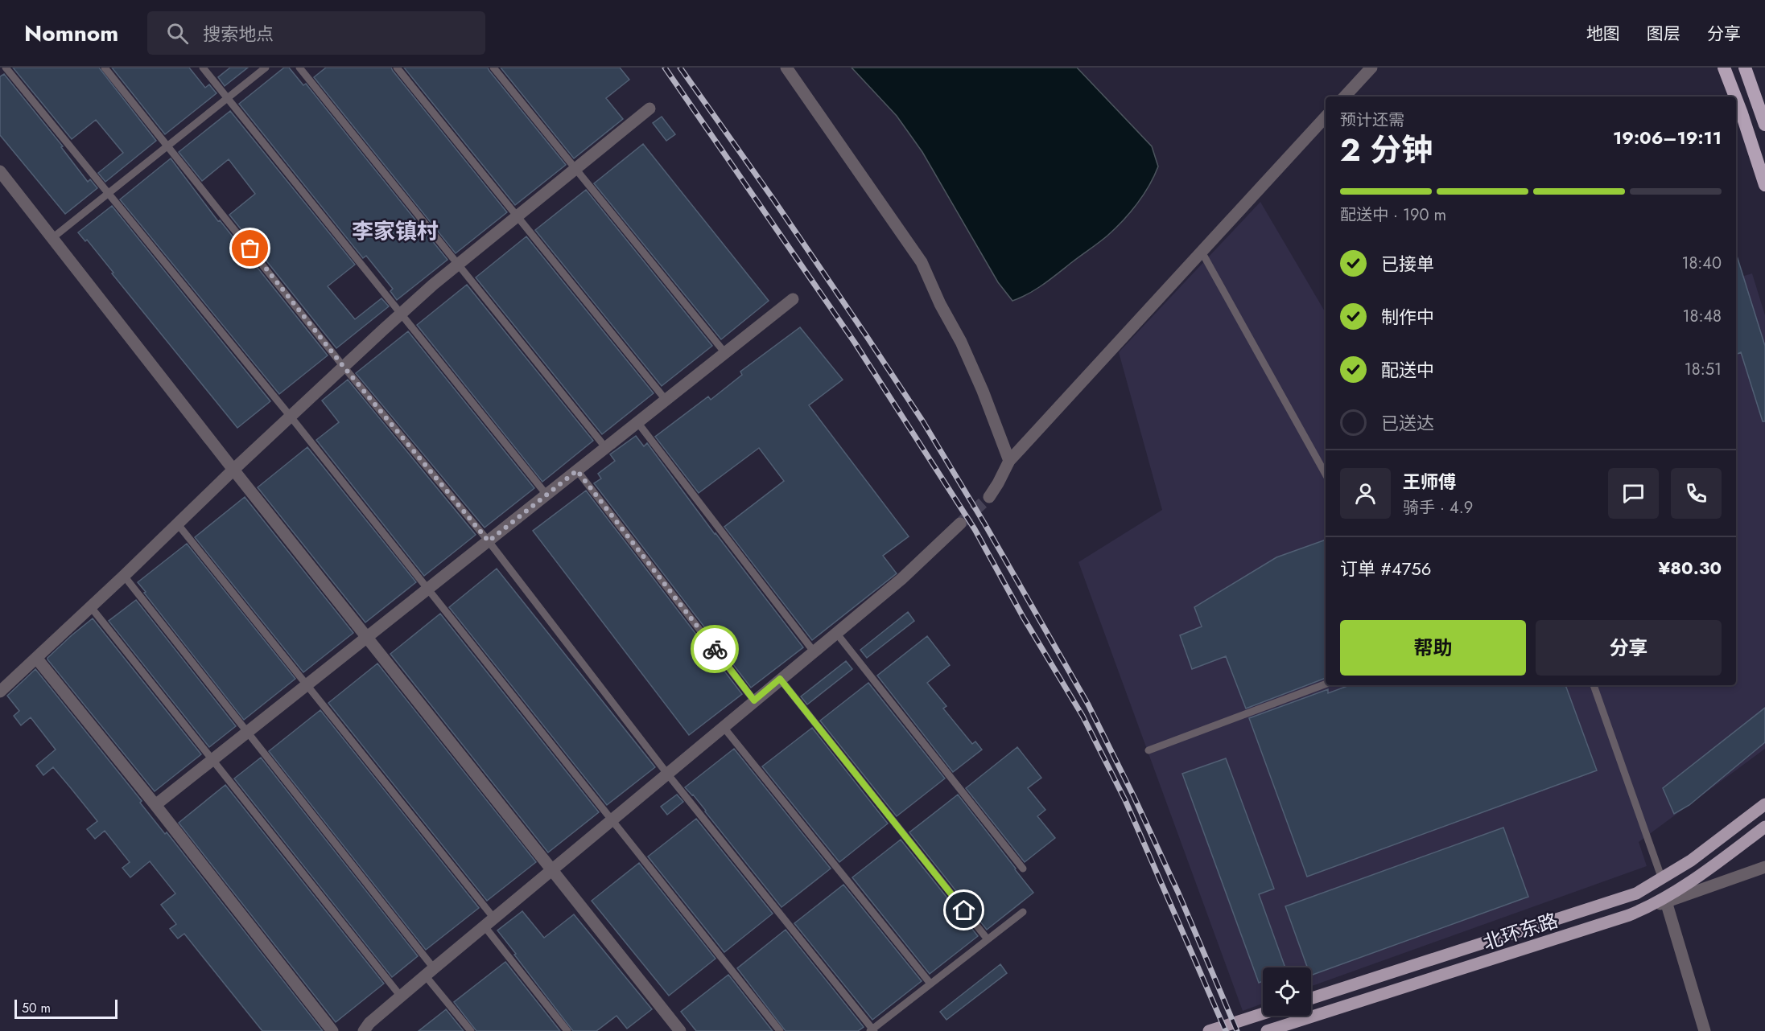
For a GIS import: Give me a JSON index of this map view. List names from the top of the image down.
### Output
{
  "streets": {
    "main road": ["北环东路"]
  },
  "districts": ["李家镇村"],
  "scale_bar": "50 m",
  "page": {
    "header": "Nomnom",
    "search": "搜索地点",
    "nav": ["地图", "图层", "分享"],
    "heading": ["2 分钟", "预计还需", "19:06–19:11"],
    "panel": [
      "王师傅",
      "骑手 · 4.9",
      "订单 #4756",
      "¥80.30"
    ],
    "bar": "配送中 · 190 m",
    "list": [
      ["已接单", "18:40"],
      ["制作中", "18:48"],
      ["配送中", "18:51"],
      "已送达"
    ],
    "buttons": ["帮助", "分享"],
    "scale": "50 m"
  }
}
